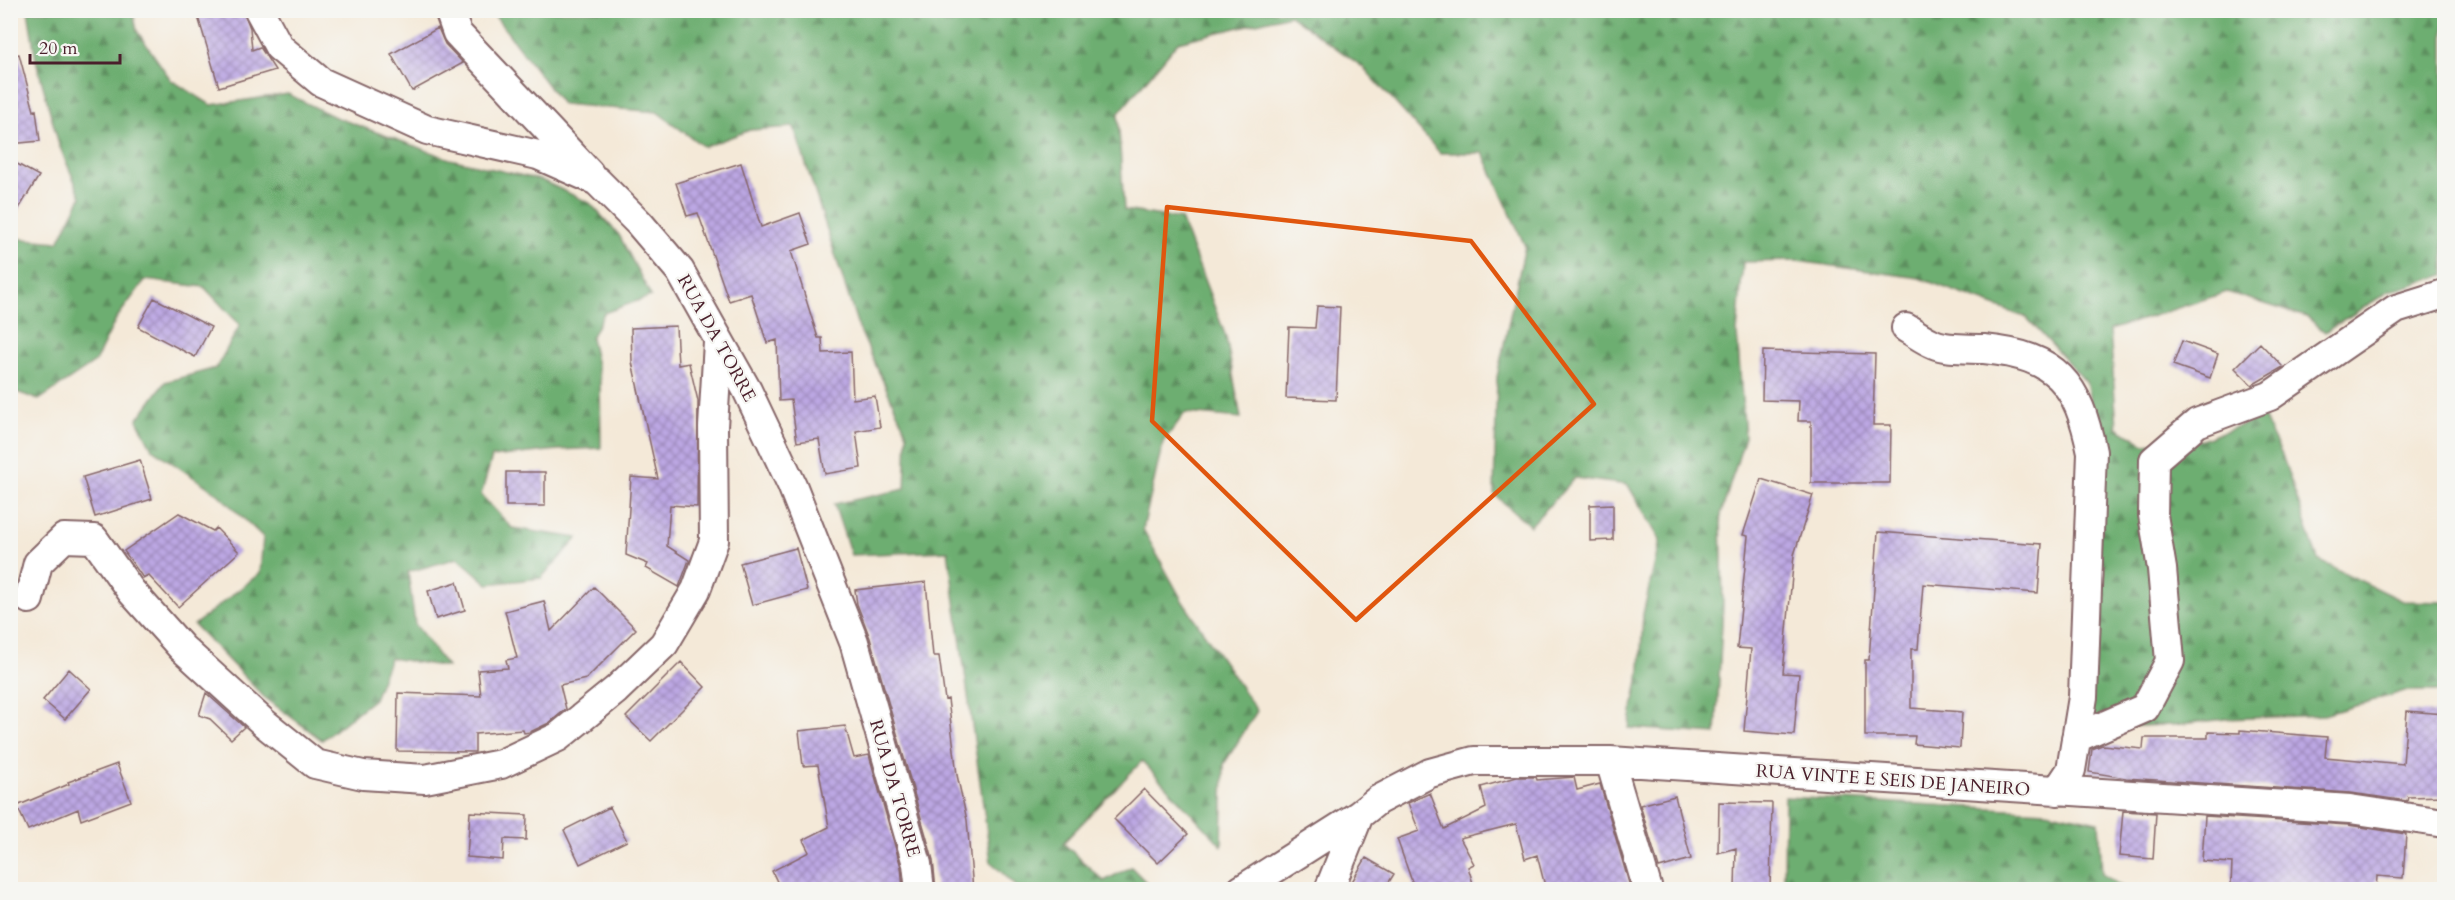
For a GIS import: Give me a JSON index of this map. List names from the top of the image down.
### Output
{
  "streets": {
    "street": ["RUA DA TORRE", "RUA VINTE E SEIS DE JANEIRO"]
  },
  "scale_bar": "20 m"
}
